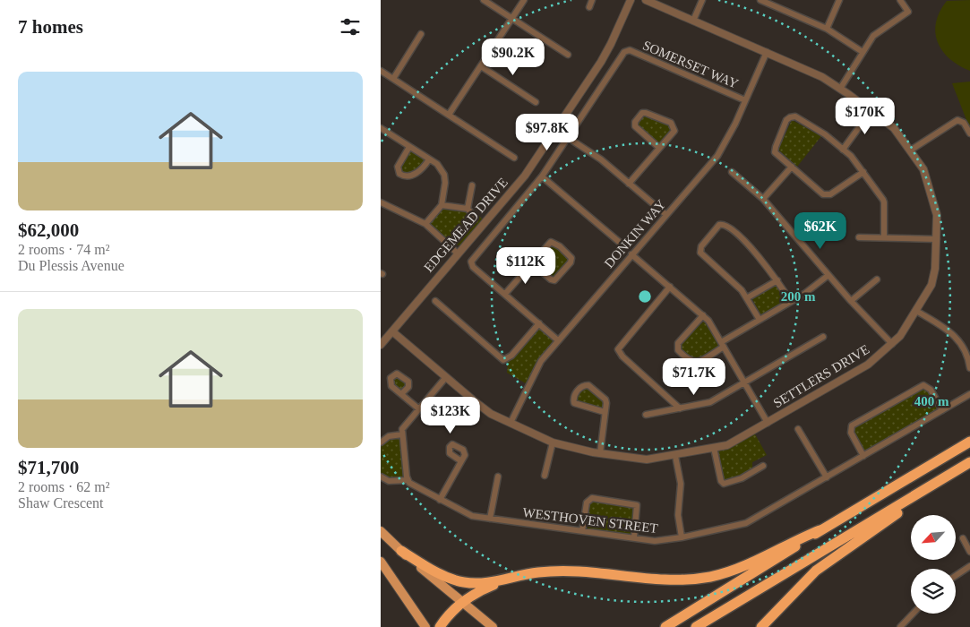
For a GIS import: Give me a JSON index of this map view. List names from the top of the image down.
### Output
{
  "streets": {
    "street": [
      "SOMERSET WAY",
      "EDGEMEAD DRIVE",
      "DONKIN WAY",
      "SETTLERS DRIVE",
      "WESTHOVEN STREET"
    ]
  },
  "crossings": [
    ["SOMERSET WAY", "EDGEMEAD DRIVE"],
    ["SOMERSET WAY", "DONKIN WAY"],
    ["EDGEMEAD DRIVE", "SETTLERS DRIVE"],
    ["DONKIN WAY", "SETTLERS DRIVE"]
  ],
  "north": "bottom left",
  "page": {
    "heading": "7 homes",
    "price": [
      "$90.2K",
      "$170K",
      "$97.8K",
      "$62K",
      "$112K",
      "$71.7K",
      "$123K"
    ],
    "list": [
      {
        "name": "$62,000",
        "note": "2 rooms · 74 m² · Du Plessis Avenue"
      },
      {
        "name": "$71,700",
        "note": "2 rooms · 62 m² · Shaw Crescent"
      }
    ]
  },
  "rings": ["200 m", "400 m"]
}
